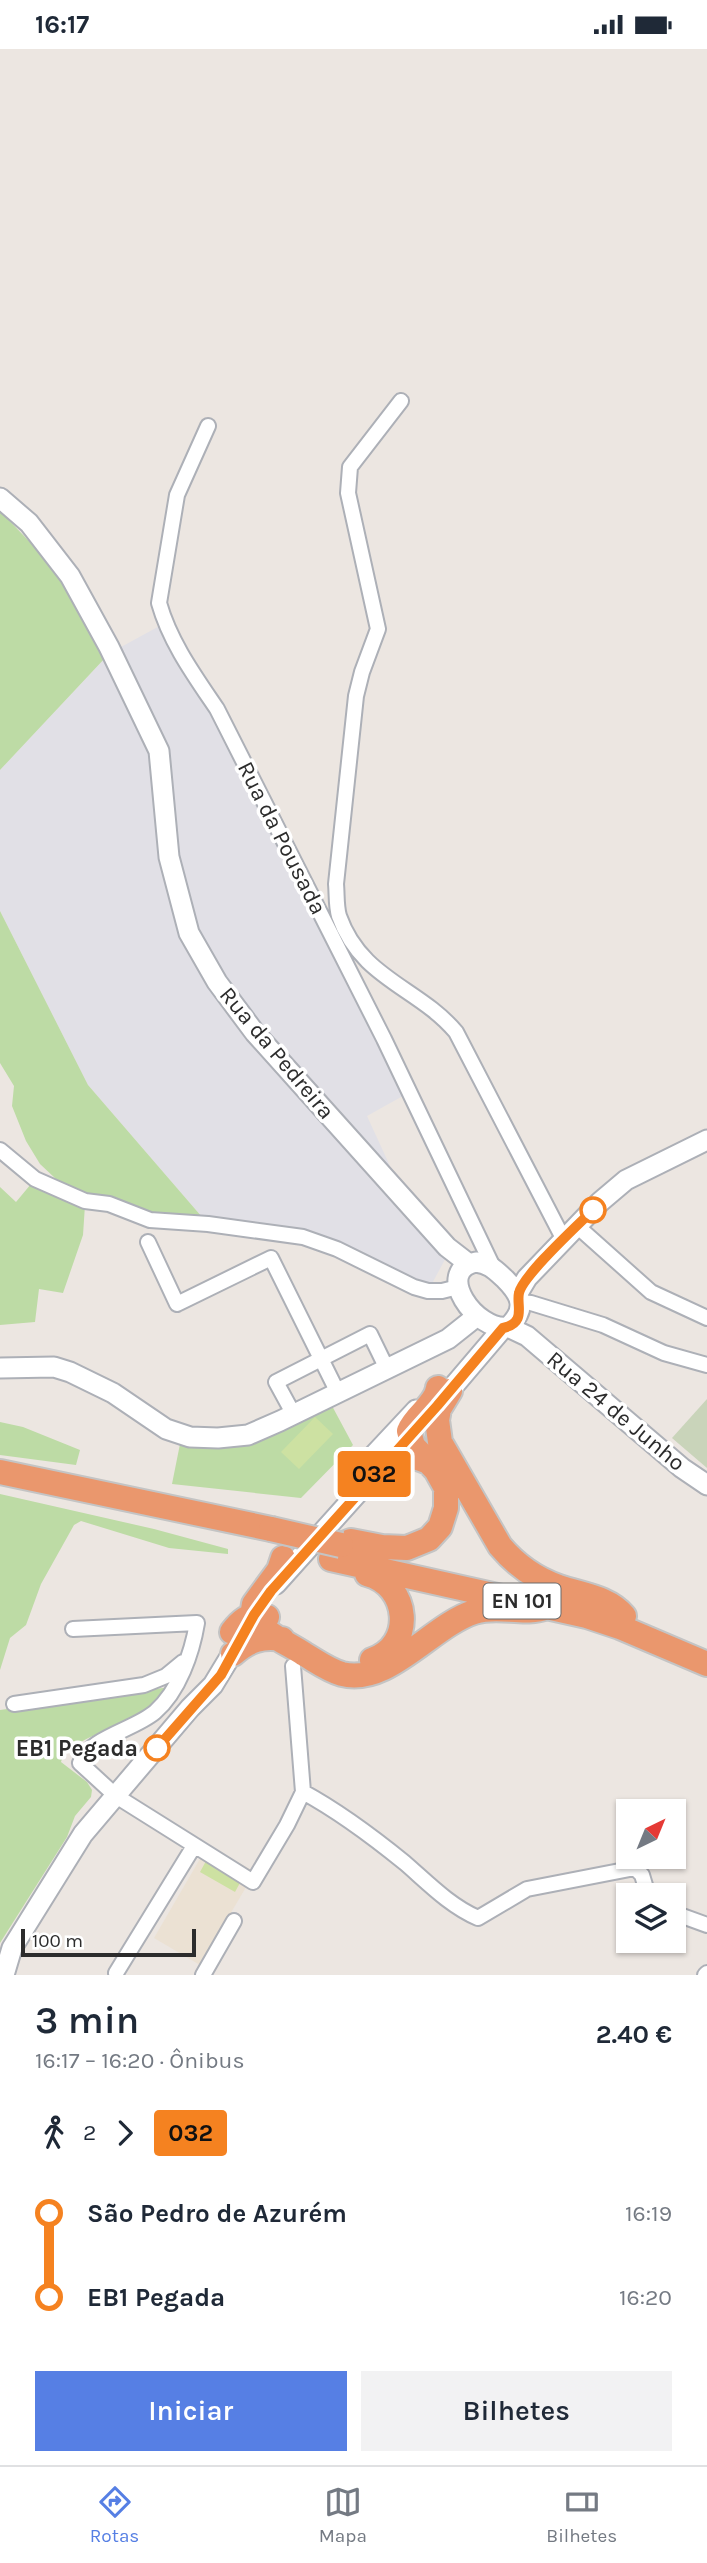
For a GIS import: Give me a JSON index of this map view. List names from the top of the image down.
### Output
{
  "streets": {
    "highway": ["EN 101"],
    "street": ["Rua da Pousada", "Rua da Pedreira", "Rua 24 de Junho"]
  },
  "crossings": [
    ["Rua da Pousada", "Rua da Pedreira"]
  ],
  "places": ["EB1 Pegada"],
  "lines": ["bus line 032"],
  "scale_bar": "100 m",
  "north": "top right",
  "page": {
    "status": "16:17",
    "on_map": "032",
    "scale": "100 m",
    "heading": ["3 min", "16:17 – 16:20 · Ônibus", "2.40 €"],
    "legs": ["2", "032"],
    "list": [
      {
        "name": "São Pedro de Azurém",
        "value": "16:19"
      },
      {
        "name": "EB1 Pegada",
        "value": "16:20"
      }
    ],
    "buttons": ["Iniciar", "Bilhetes"],
    "tabs": ["Rotas", "Mapa", "Bilhetes"]
  }
}
